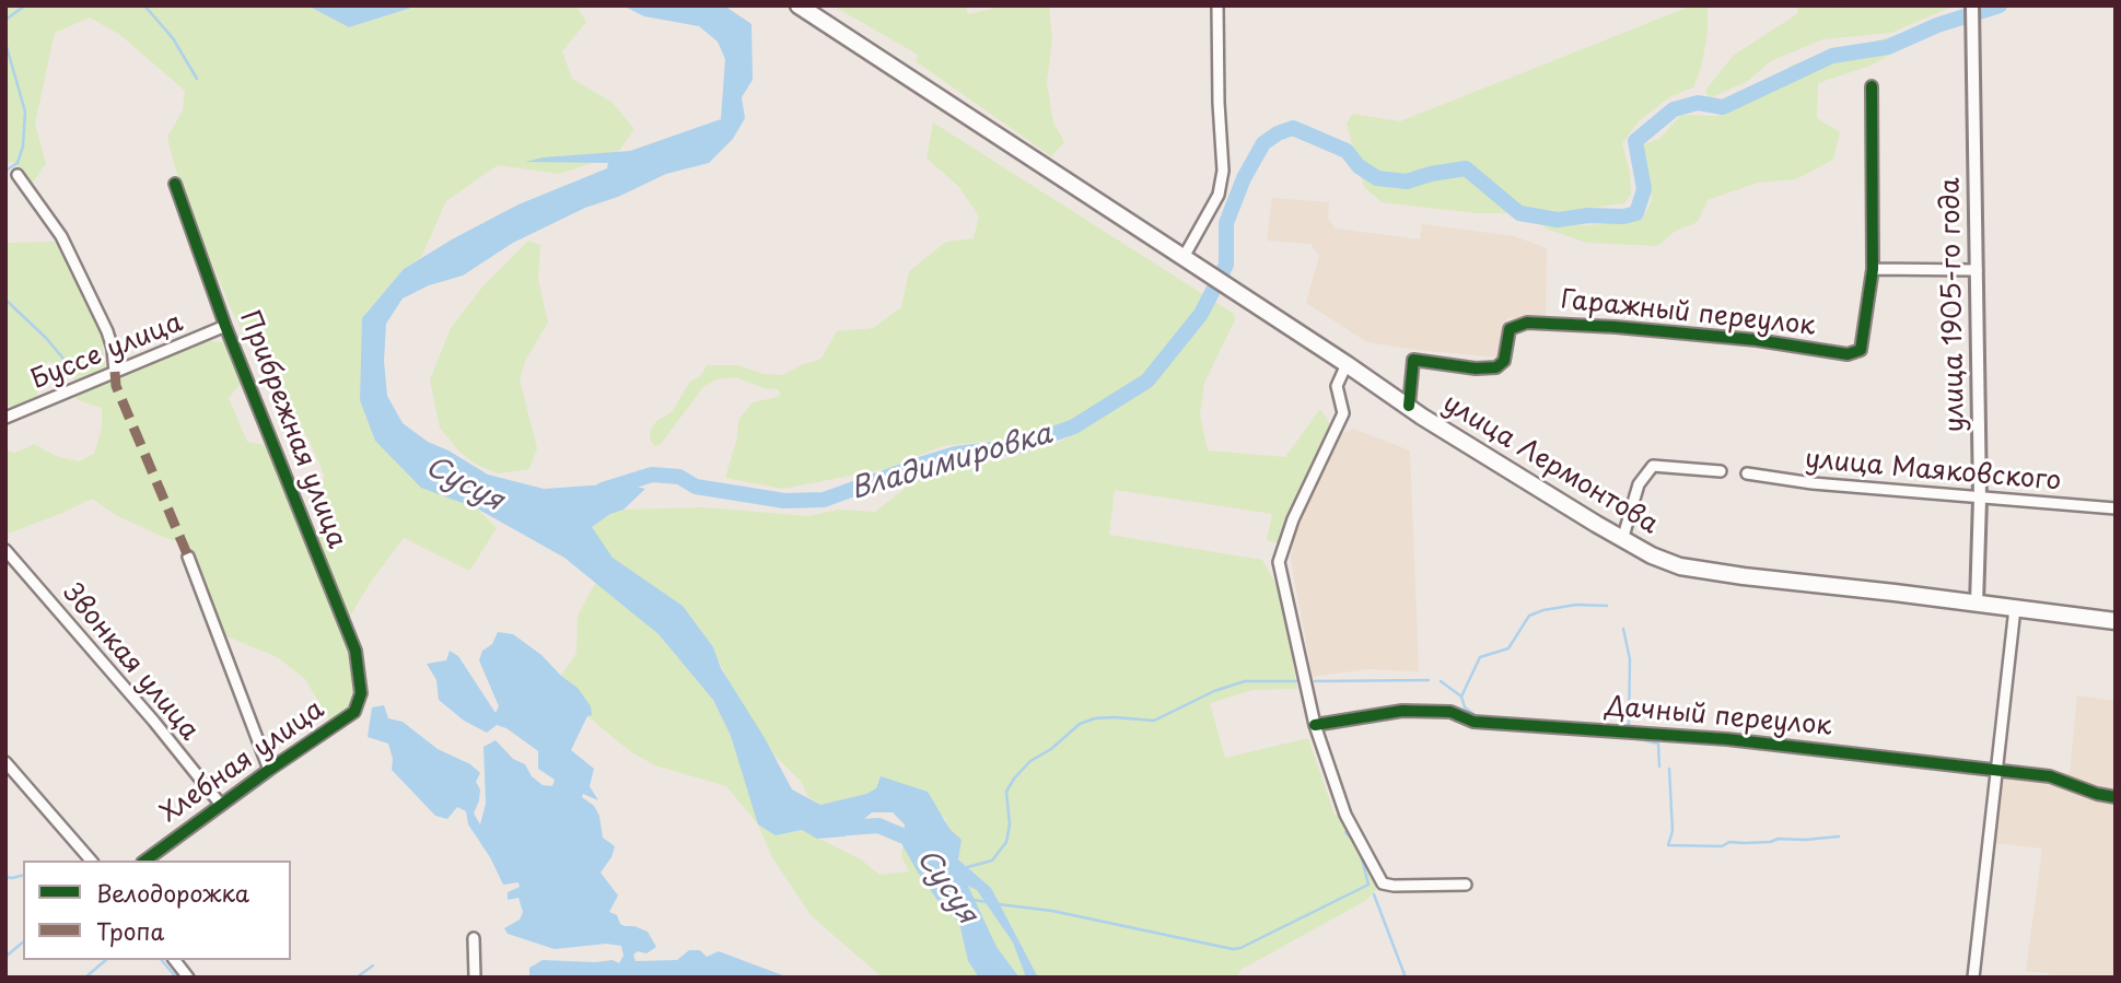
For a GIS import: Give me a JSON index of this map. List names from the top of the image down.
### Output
{
  "streets": {
    "highway": ["улица Лермонтова"],
    "street": [
      "улица 1905-го года",
      "Гаражный переулок",
      "Буссе улица",
      "Прибрежная улица",
      "улица Маяковского",
      "Звонкая улица",
      "Дачный переулок",
      "Хлебная улица"
    ]
  },
  "crossings": [
    ["улица 1905-го года", "улица Лермонтова"],
    ["улица 1905-го года", "улица Маяковского"],
    ["Гаражный переулок", "улица Лермонтова"],
    ["Буссе улица", "Прибрежная улица"],
    ["Прибрежная улица", "Хлебная улица"],
    ["Звонкая улица", "Хлебная улица"]
  ],
  "water": ["Владимировка", "Сусуя"],
  "legend": ["Велодорожка", "Тропа"]
}
